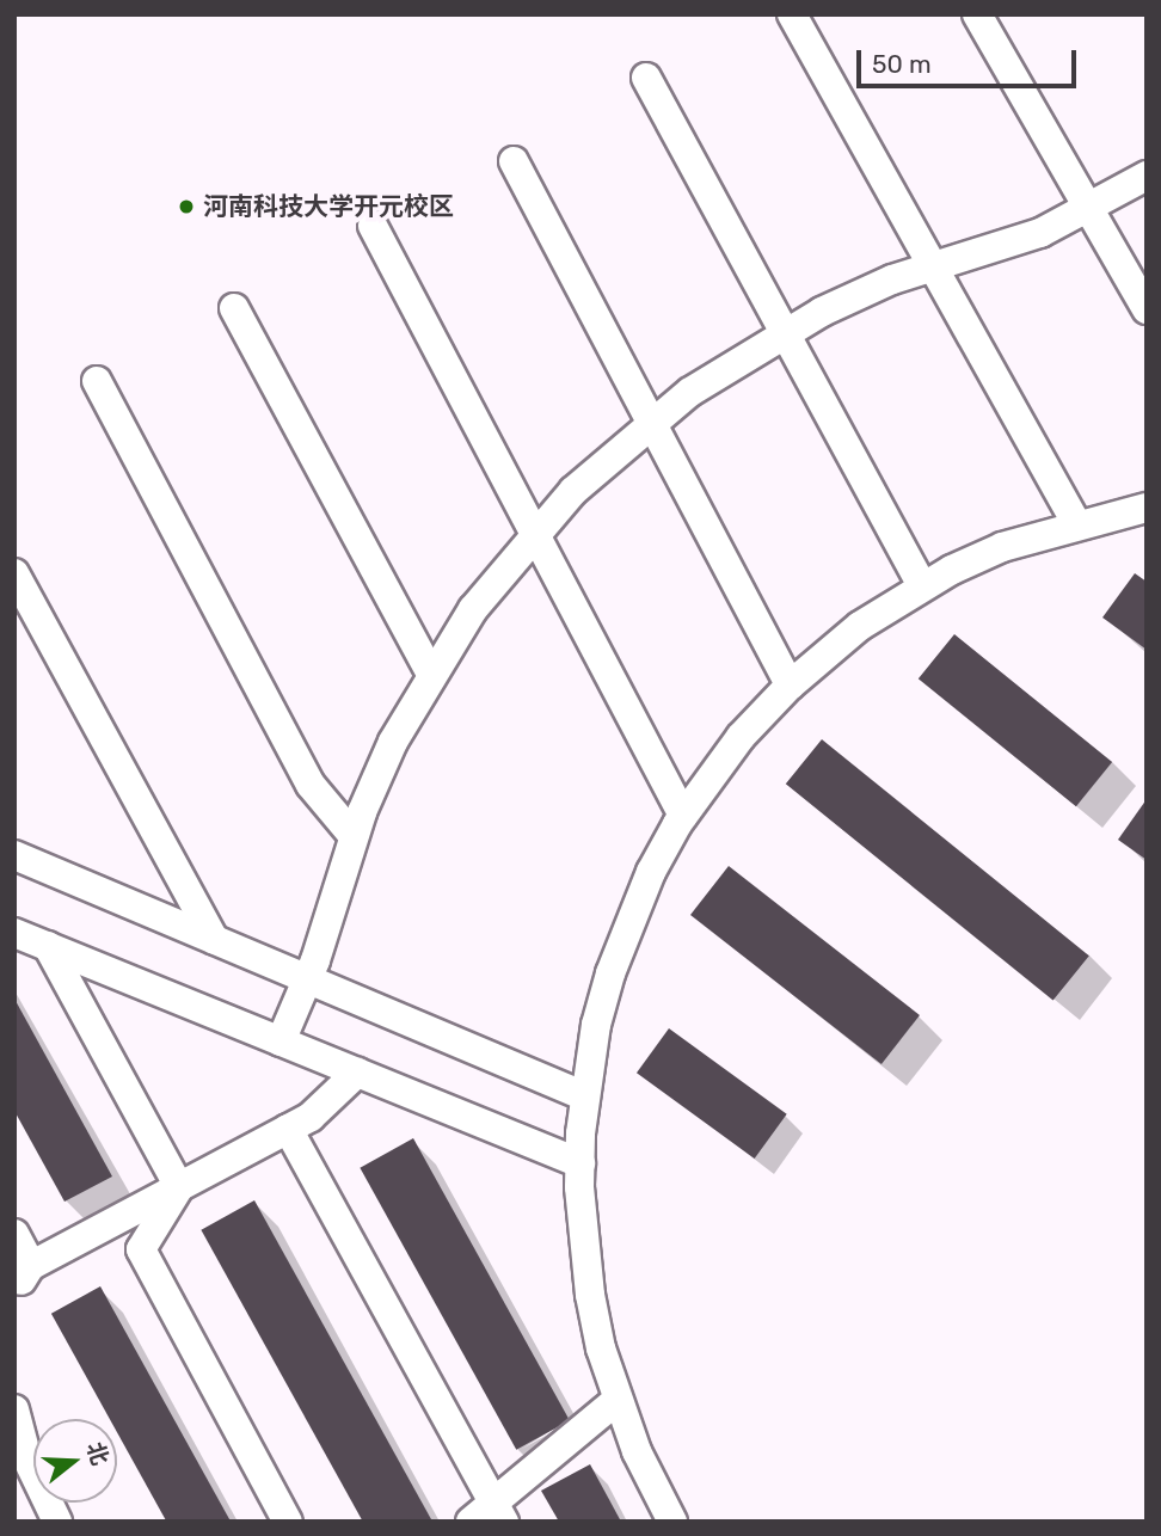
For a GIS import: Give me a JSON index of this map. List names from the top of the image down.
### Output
{
  "places": ["河南科技大学开元校区"],
  "scale_bar": "50 m",
  "north": "right"
}
